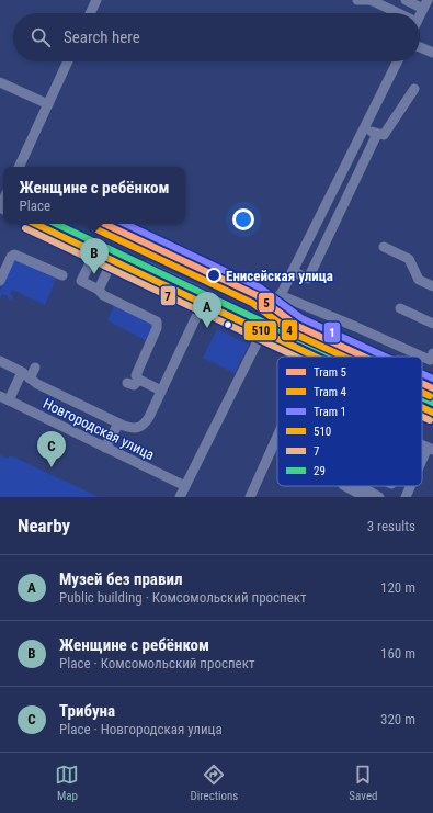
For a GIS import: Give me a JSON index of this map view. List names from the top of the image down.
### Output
{
  "streets": {
    "street": ["Новгородская улица"]
  },
  "places": ["Енисейская улица"],
  "lines": [
    "tram line 5",
    "tram line 1",
    "transit line 510",
    "transit line 29",
    "tram line 4",
    "transit line 7"
  ],
  "legend": [
    "Tram 5",
    "Tram 4",
    "Tram 1",
    "510",
    "7",
    "29"
  ],
  "page": {
    "search": "Search here",
    "popup": ["Женщине с ребёнком", "Place"],
    "pins": ["B", "A", "C"],
    "heading": ["Nearby", "3 results"],
    "list": [
      {
        "mark": "A",
        "name": "Музей без правил",
        "note": "Public building · Комсомольский проспект",
        "value": "120 m"
      },
      {
        "mark": "B",
        "name": "Женщине с ребёнком",
        "note": "Place · Комсомольский проспект",
        "value": "160 m"
      },
      {
        "mark": "C",
        "name": "Трибуна",
        "note": "Place · Новгородская улица",
        "value": "320 m"
      }
    ],
    "nav": ["Map", "Directions", "Saved"]
  }
}
